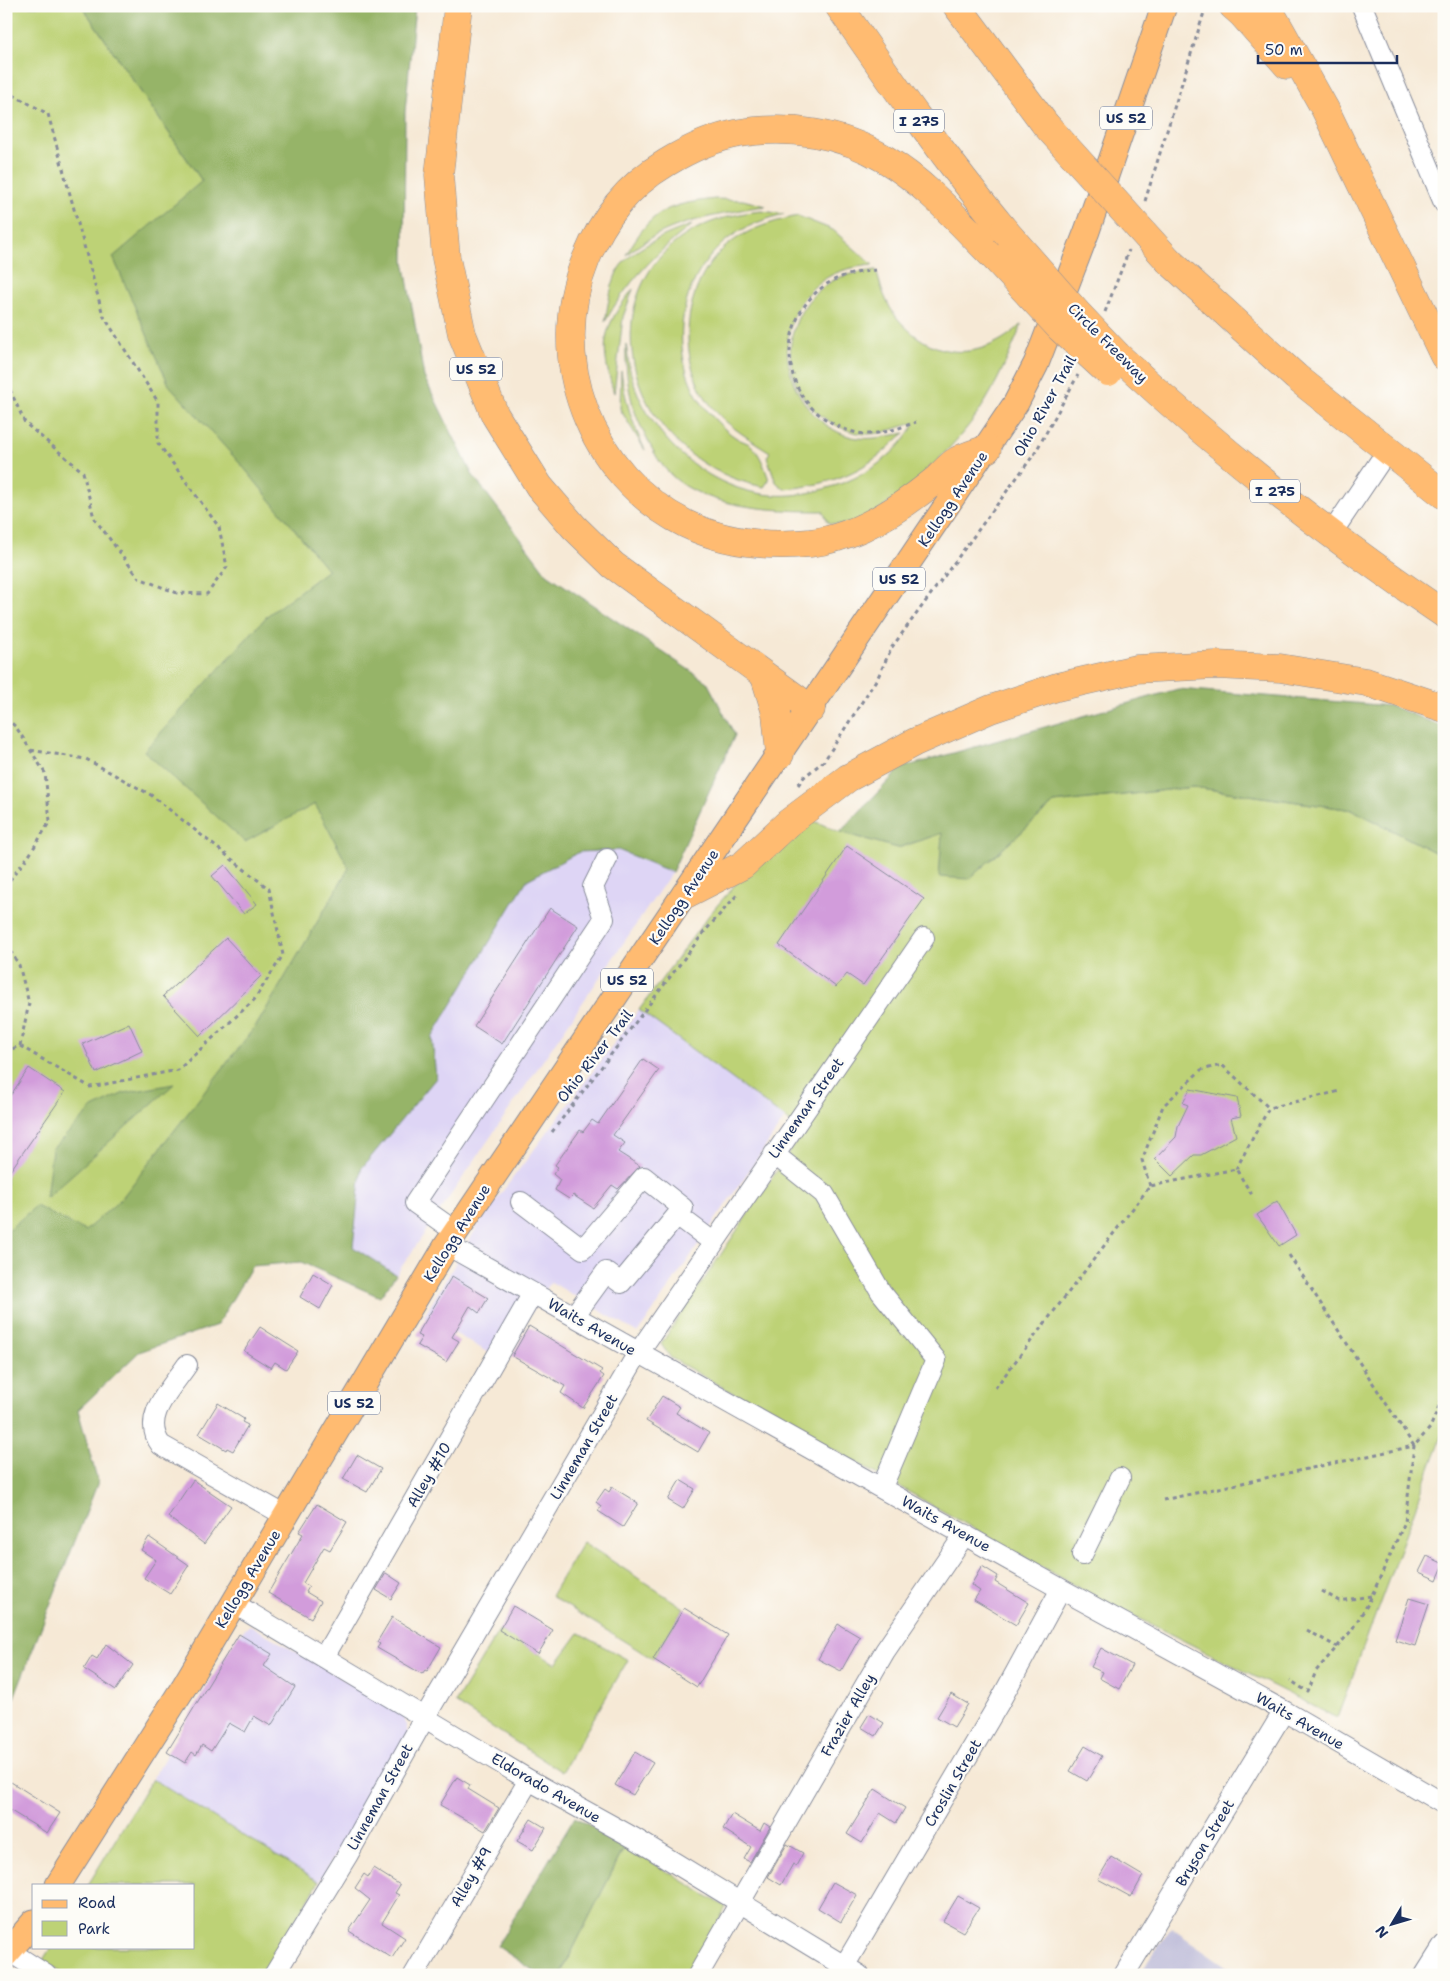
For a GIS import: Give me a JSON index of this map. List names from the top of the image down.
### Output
{
  "streets": {
    "highway": ["US 52", "I 275", "Circle Freeway"],
    "main road": ["Kellogg Avenue"],
    "street": [
      "Linneman Street",
      "Waits Avenue",
      "Alley #10",
      "Frazier Alley",
      "Croslin Street",
      "Eldorado Avenue",
      "Bryson Street",
      "Alley #9"
    ],
    "path": ["Ohio River Trail"]
  },
  "crossings": [
    ["US 52", "Kellogg Avenue"],
    ["Kellogg Avenue", "Waits Avenue"],
    ["Kellogg Avenue", "Eldorado Avenue"],
    ["Linneman Street", "Waits Avenue"],
    ["Linneman Street", "Eldorado Avenue"],
    ["Waits Avenue", "Alley #10"],
    ["Waits Avenue", "Frazier Alley"],
    ["Waits Avenue", "Croslin Street"],
    ["Waits Avenue", "Bryson Street"],
    ["Alley #10", "Eldorado Avenue"],
    ["Frazier Alley", "Eldorado Avenue"],
    ["Croslin Street", "Eldorado Avenue"],
    ["Eldorado Avenue", "Alley #9"]
  ],
  "legend": ["Road", "Park"],
  "scale_bar": "50 m",
  "north": "bottom left"
}
